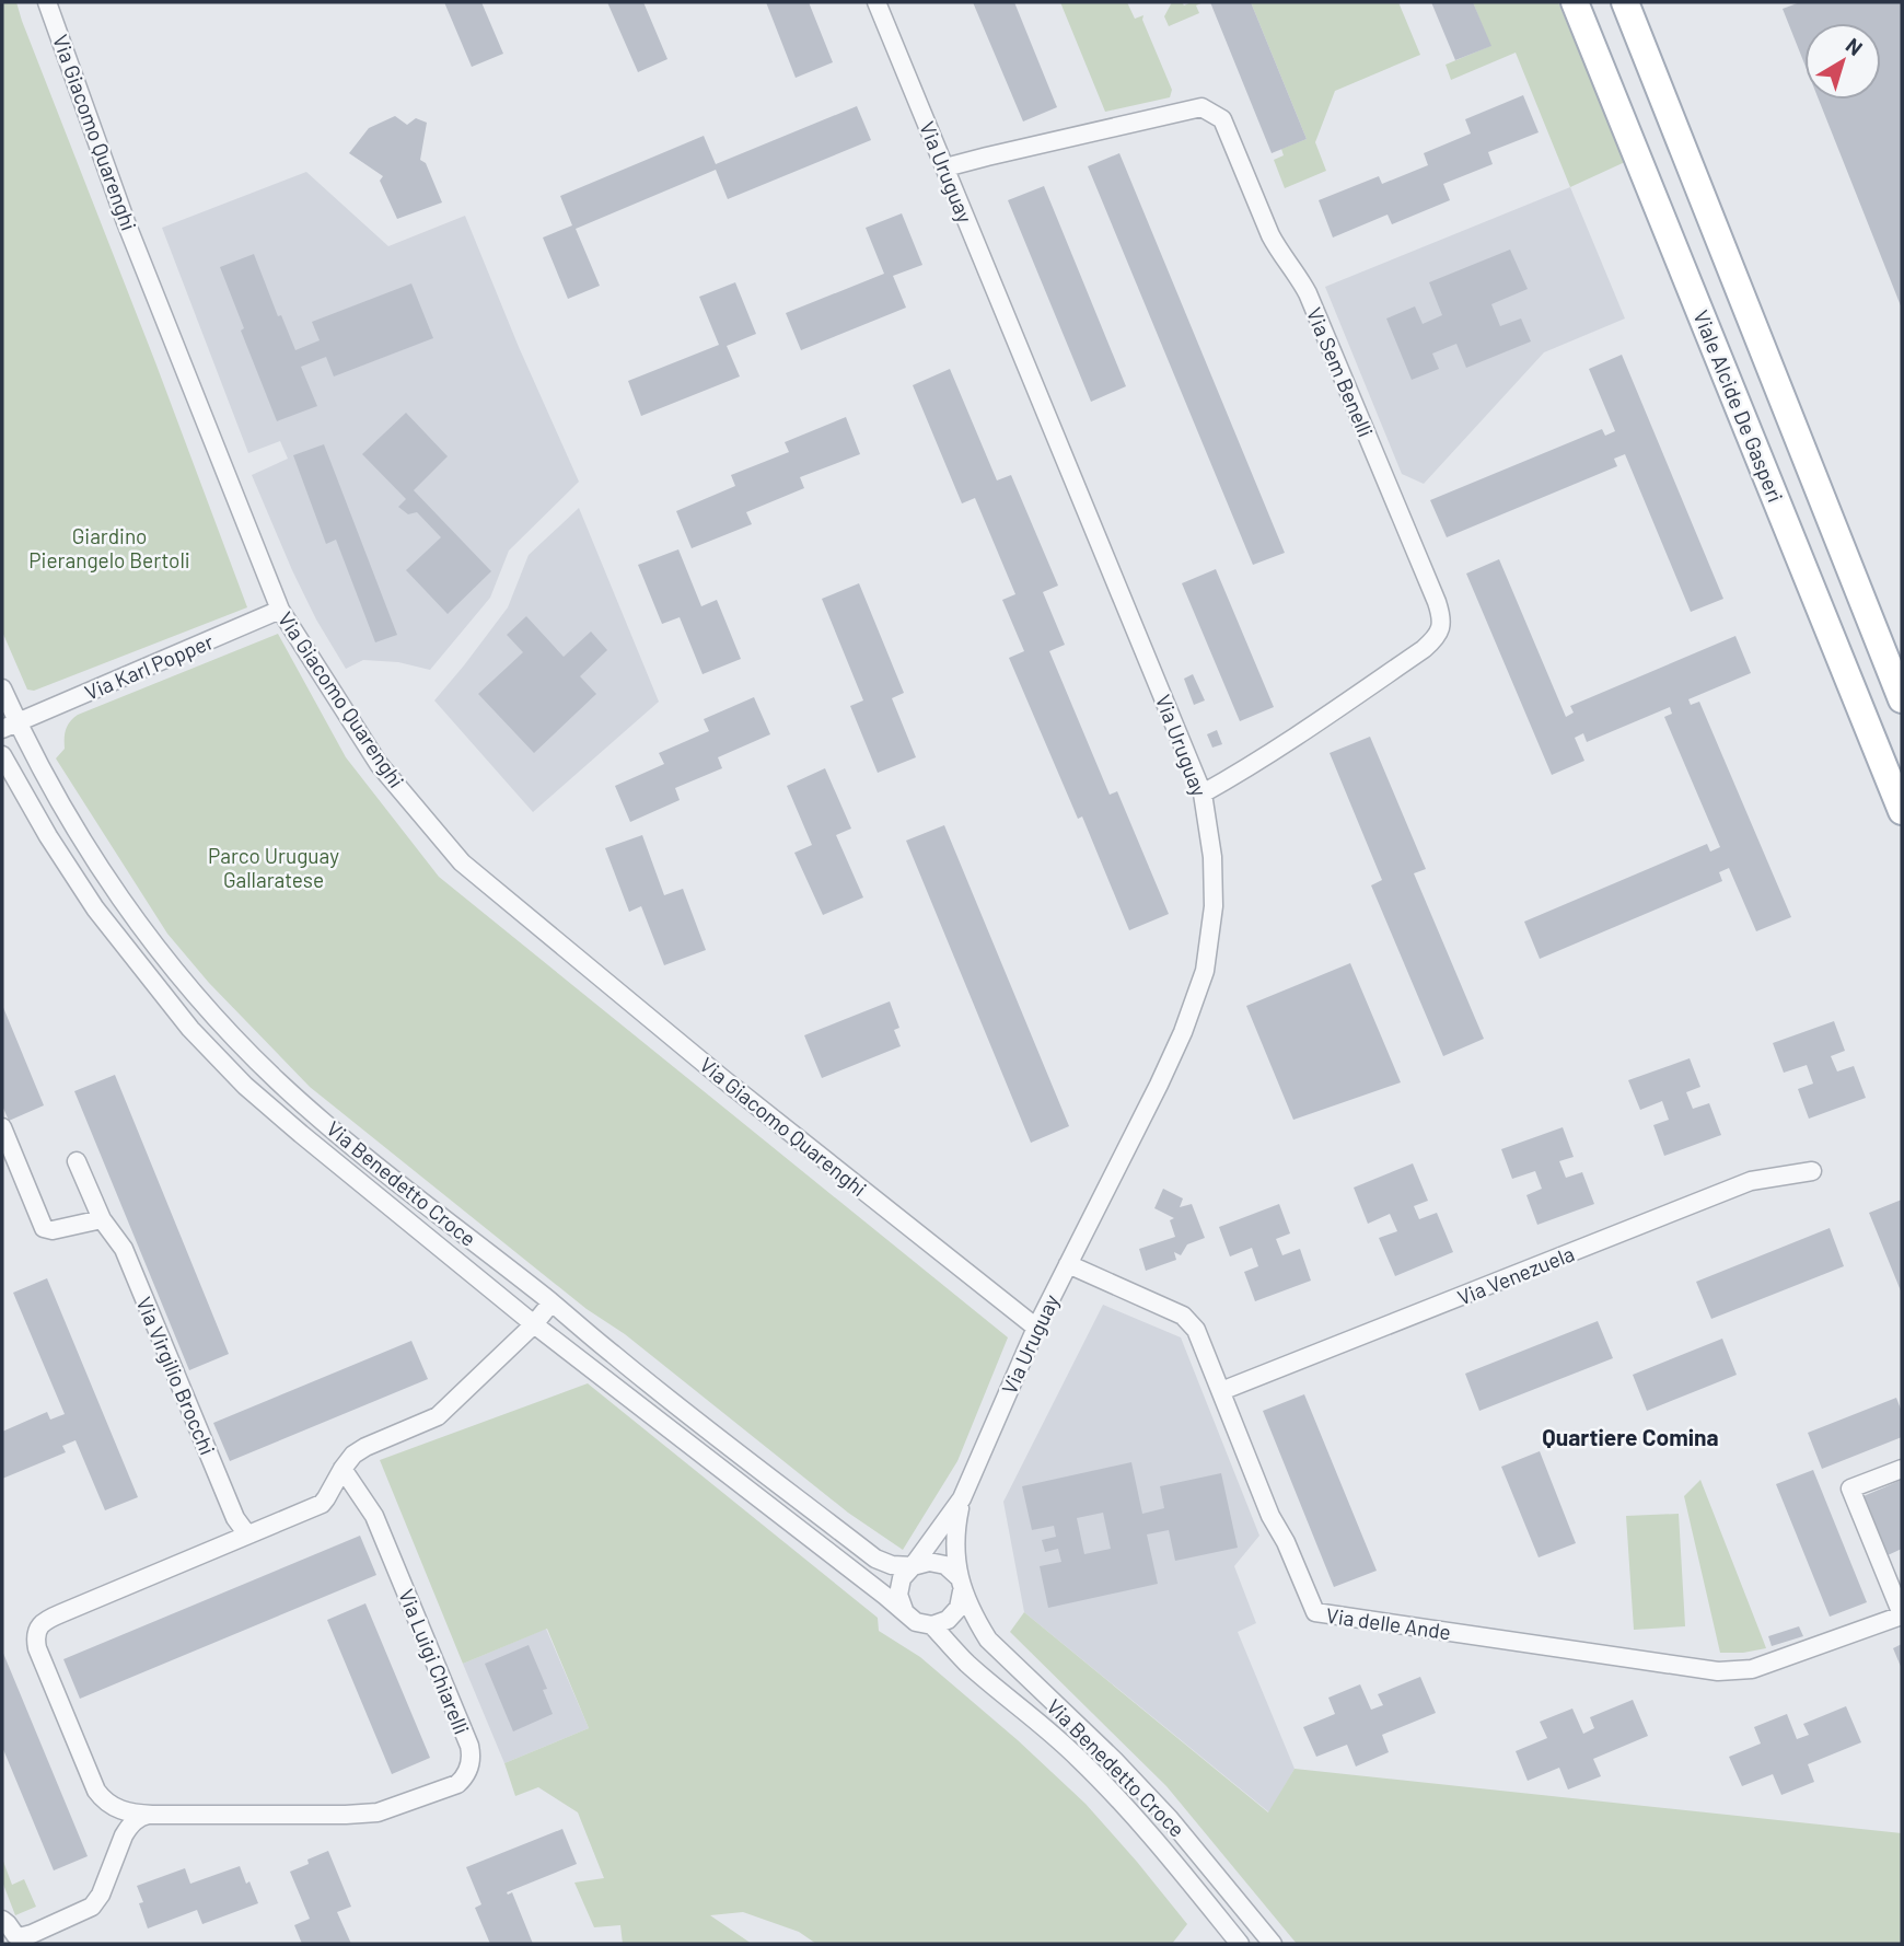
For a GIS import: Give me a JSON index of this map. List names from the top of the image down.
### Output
{
  "streets": {
    "main road": ["Viale Alcide De Gasperi"],
    "street": [
      "Via Giacomo Quarenghi",
      "Via Uruguay",
      "Via Sem Benelli",
      "Via Karl Popper",
      "Via Benedetto Croce",
      "Via Venezuela",
      "Via Virgilio Brocchi",
      "Via delle Ande",
      "Via Luigi Chiarelli"
    ]
  },
  "crossings": [
    ["Via Giacomo Quarenghi", "Via Uruguay"],
    ["Via Giacomo Quarenghi", "Via Karl Popper"],
    ["Via Uruguay", "Via Sem Benelli"],
    ["Via Uruguay", "Via Benedetto Croce"],
    ["Via Uruguay", "Via delle Ande"],
    ["Via Karl Popper", "Via Benedetto Croce"],
    ["Via Benedetto Croce", "Via Luigi Chiarelli"],
    ["Via Venezuela", "Via delle Ande"],
    ["Via Virgilio Brocchi", "Via Luigi Chiarelli"]
  ],
  "districts": ["Quartiere Comina"],
  "parks": ["Giardino Pierangelo Bertoli", "Parco Uruguay Gallaratese"],
  "north": "top right"
}
